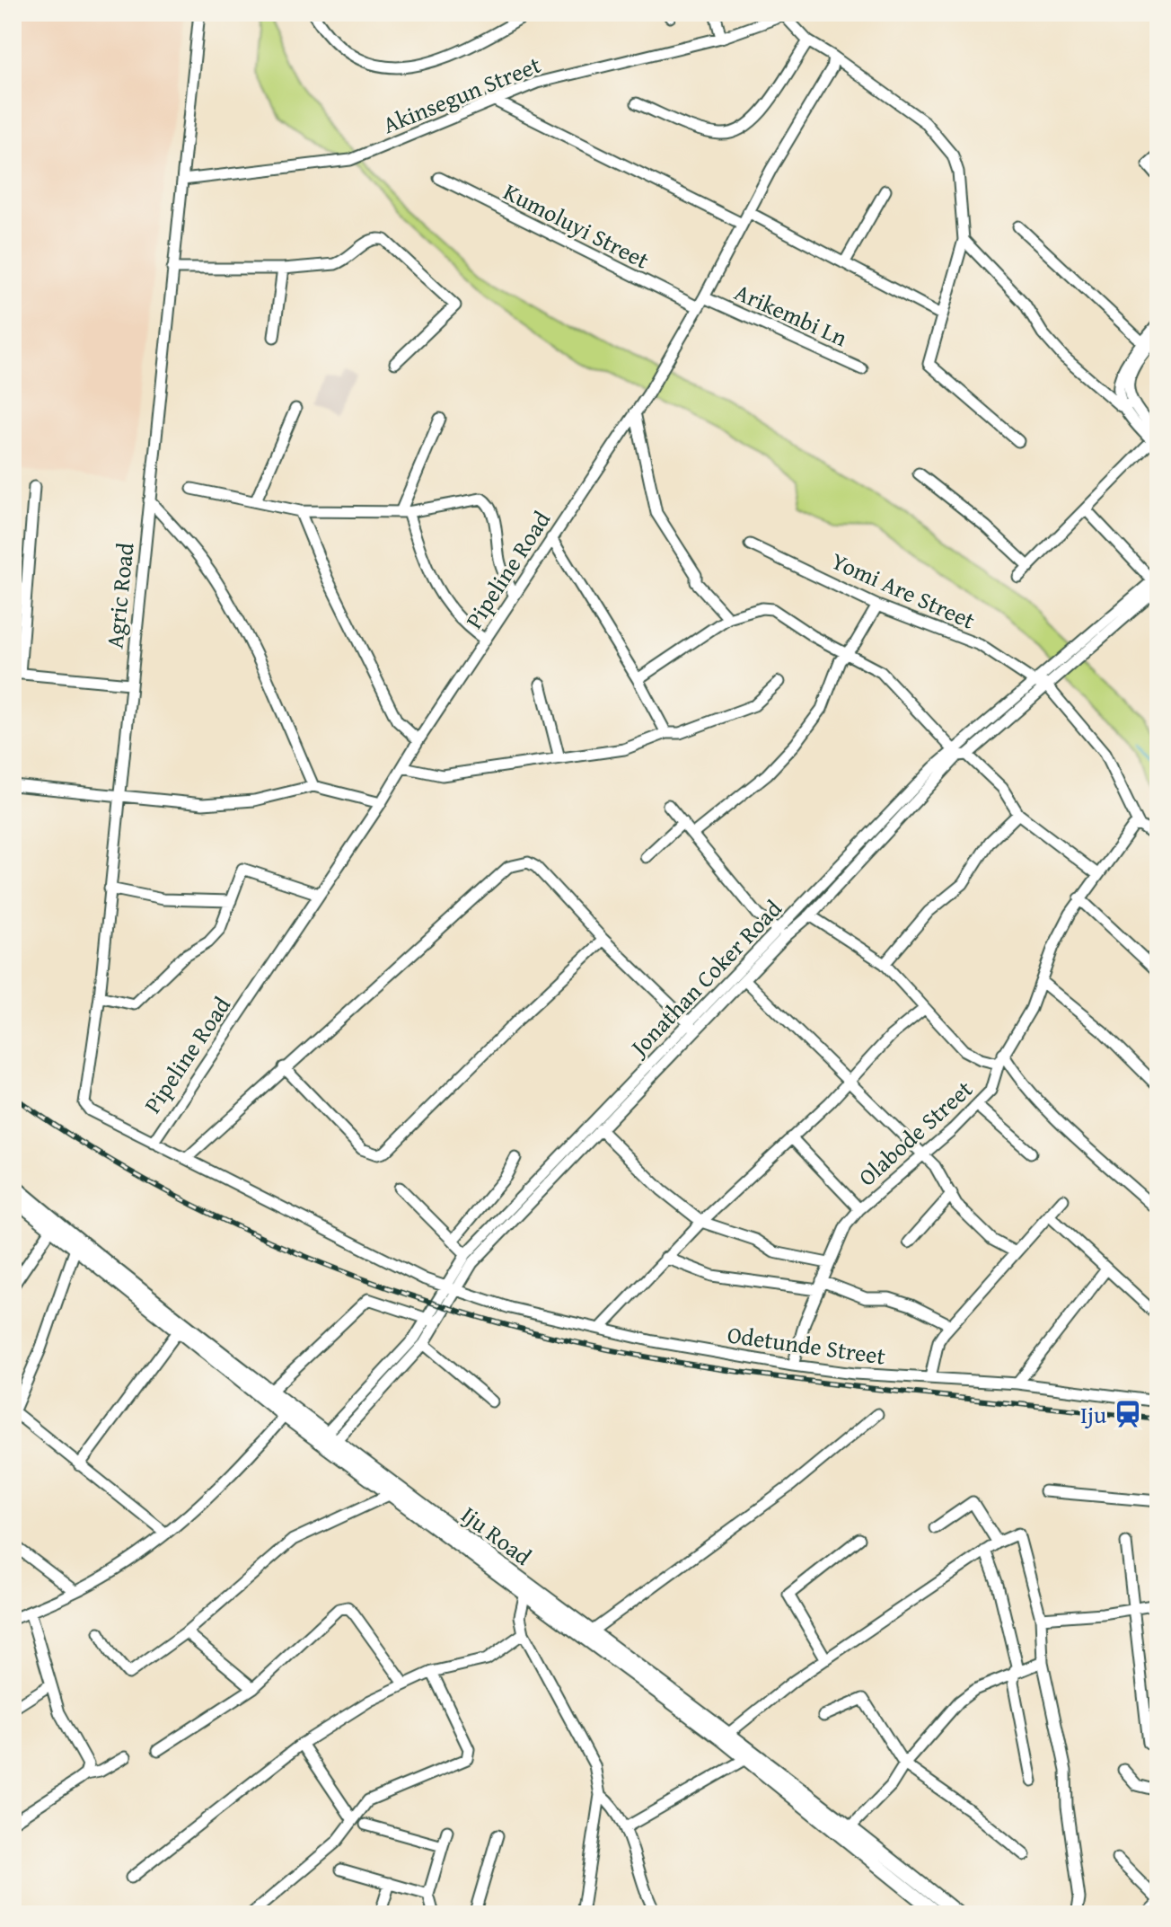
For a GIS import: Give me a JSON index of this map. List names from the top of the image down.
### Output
{
  "streets": {
    "main road": ["Iju Road"],
    "street": [
      "Akinsegun Street",
      "Kumoluyi Street",
      "Arikembi Ln",
      "Pipeline Road",
      "Yomi Are Street",
      "Agric Road",
      "Jonathan Coker Road",
      "Olabode Street",
      "Odetunde Street"
    ]
  },
  "crossings": [
    ["Akinsegun Street", "Agric Road"],
    ["Kumoluyi Street", "Pipeline Road"],
    ["Arikembi Ln", "Pipeline Road"],
    ["Pipeline Road", "Agric Road"],
    ["Pipeline Road", "Odetunde Street"],
    ["Yomi Are Street", "Jonathan Coker Road"],
    ["Yomi Are Street", "Olabode Street"],
    ["Agric Road", "Odetunde Street"],
    ["Jonathan Coker Road", "Odetunde Street"],
    ["Jonathan Coker Road", "Iju Road"],
    ["Olabode Street", "Odetunde Street"]
  ],
  "places": {
    "station": ["Iju"]
  }
}
